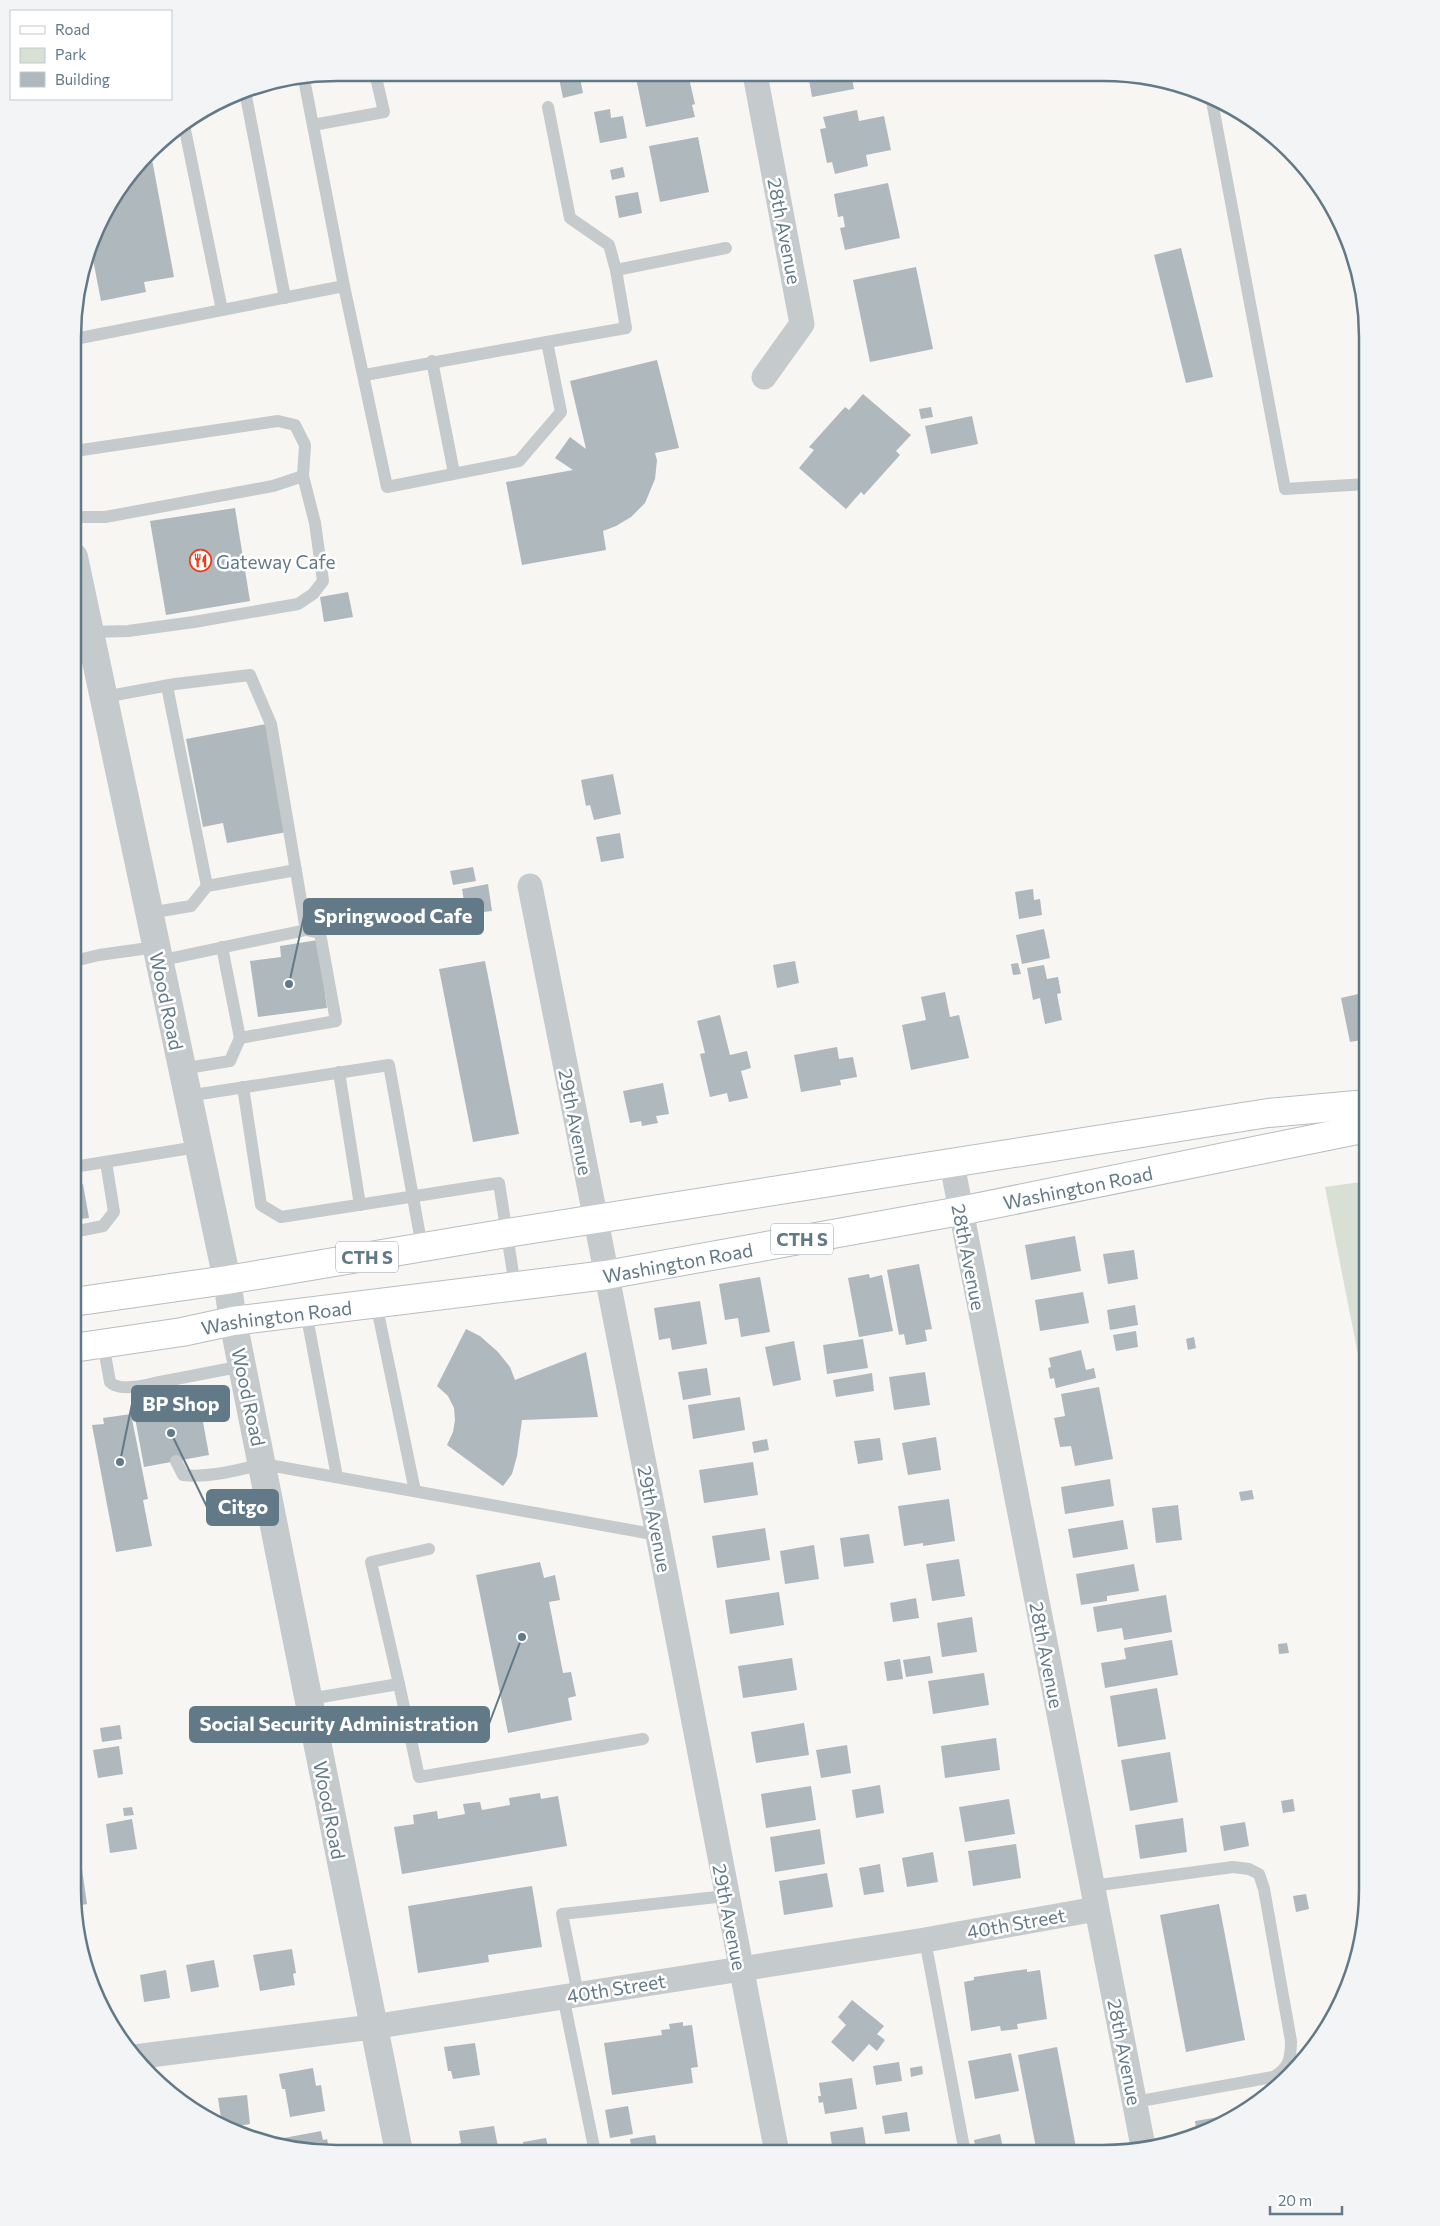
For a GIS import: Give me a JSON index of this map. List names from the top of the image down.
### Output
{
  "streets": {
    "main road": ["Washington Road", "CTH S"],
    "street": [
      "28th Avenue",
      "Wood Road",
      "29th Avenue",
      "40th Street"
    ]
  },
  "crossings": [
    ["28th Avenue", "Washington Road"],
    ["28th Avenue", "CTH S"],
    ["28th Avenue", "40th Street"],
    ["Wood Road", "Washington Road"],
    ["Wood Road", "CTH S"],
    ["Wood Road", "40th Street"],
    ["29th Avenue", "Washington Road"],
    ["29th Avenue", "CTH S"],
    ["29th Avenue", "40th Street"]
  ],
  "places": {
    "restaurant": ["Gateway Cafe"],
    "other": [
      "Springwood Cafe",
      "Citgo",
      "BP Shop",
      "Social Security Administration"
    ]
  },
  "legend": ["Road", "Park", "Building"],
  "scale_bar": "20 m"
}
